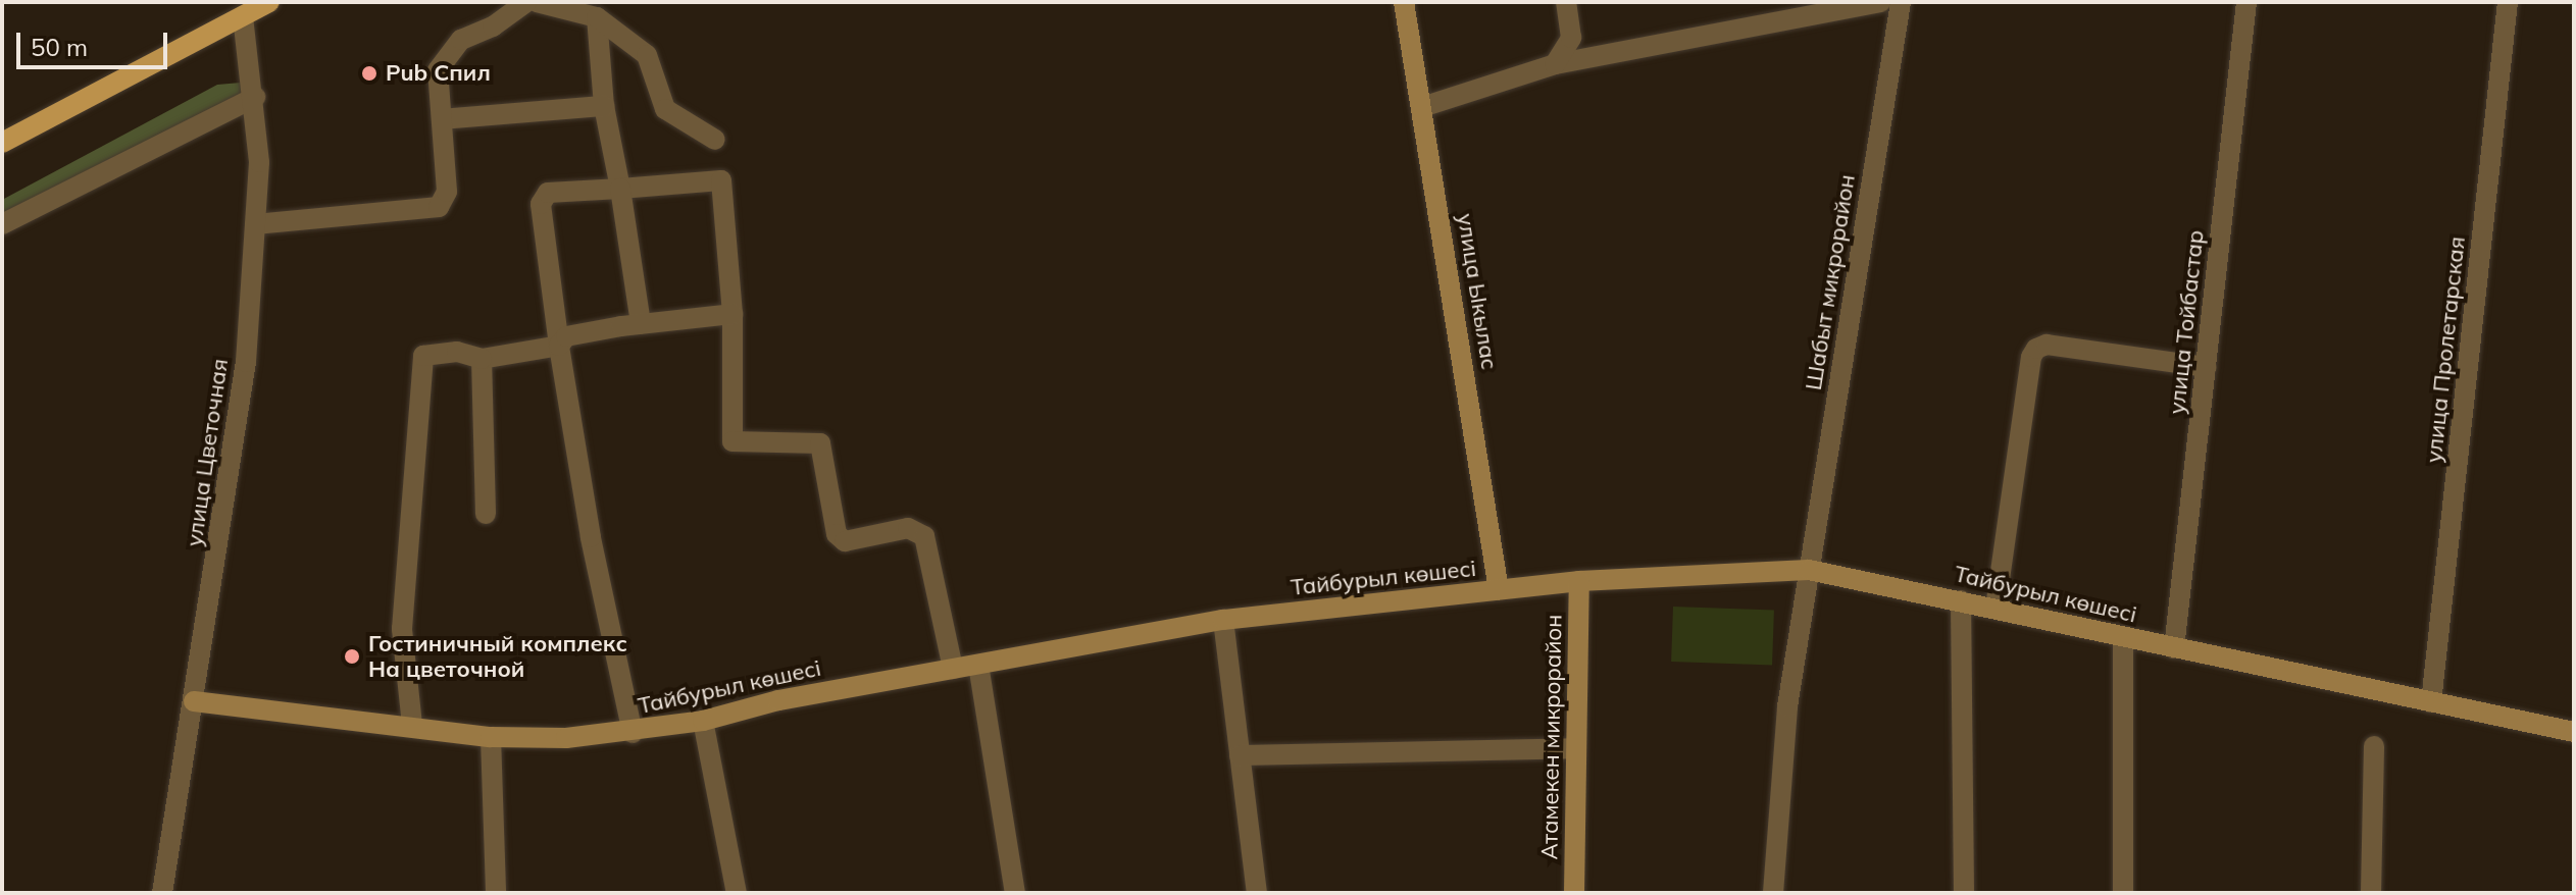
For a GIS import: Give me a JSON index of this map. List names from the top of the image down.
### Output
{
  "streets": {
    "street": [
      "Шабыт микрорайон",
      "улица Ыкылас",
      "улица Тойбастар",
      "улица Пролетарская",
      "улица Цветочная",
      "Тайбурыл көшесі",
      "Атамекен микрорайон"
    ]
  },
  "crossings": [
    ["Шабыт микрорайон", "Тайбурыл көшесі"],
    ["улица Ыкылас", "Тайбурыл көшесі"],
    ["улица Тойбастар", "Тайбурыл көшесі"],
    ["улица Пролетарская", "Тайбурыл көшесі"],
    ["улица Цветочная", "Тайбурыл көшесі"],
    ["Тайбурыл көшесі", "Атамекен микрорайон"]
  ],
  "places": ["Pub Спил", "Гостиничный комплекс На цветочной"],
  "scale_bar": "50 m"
}
